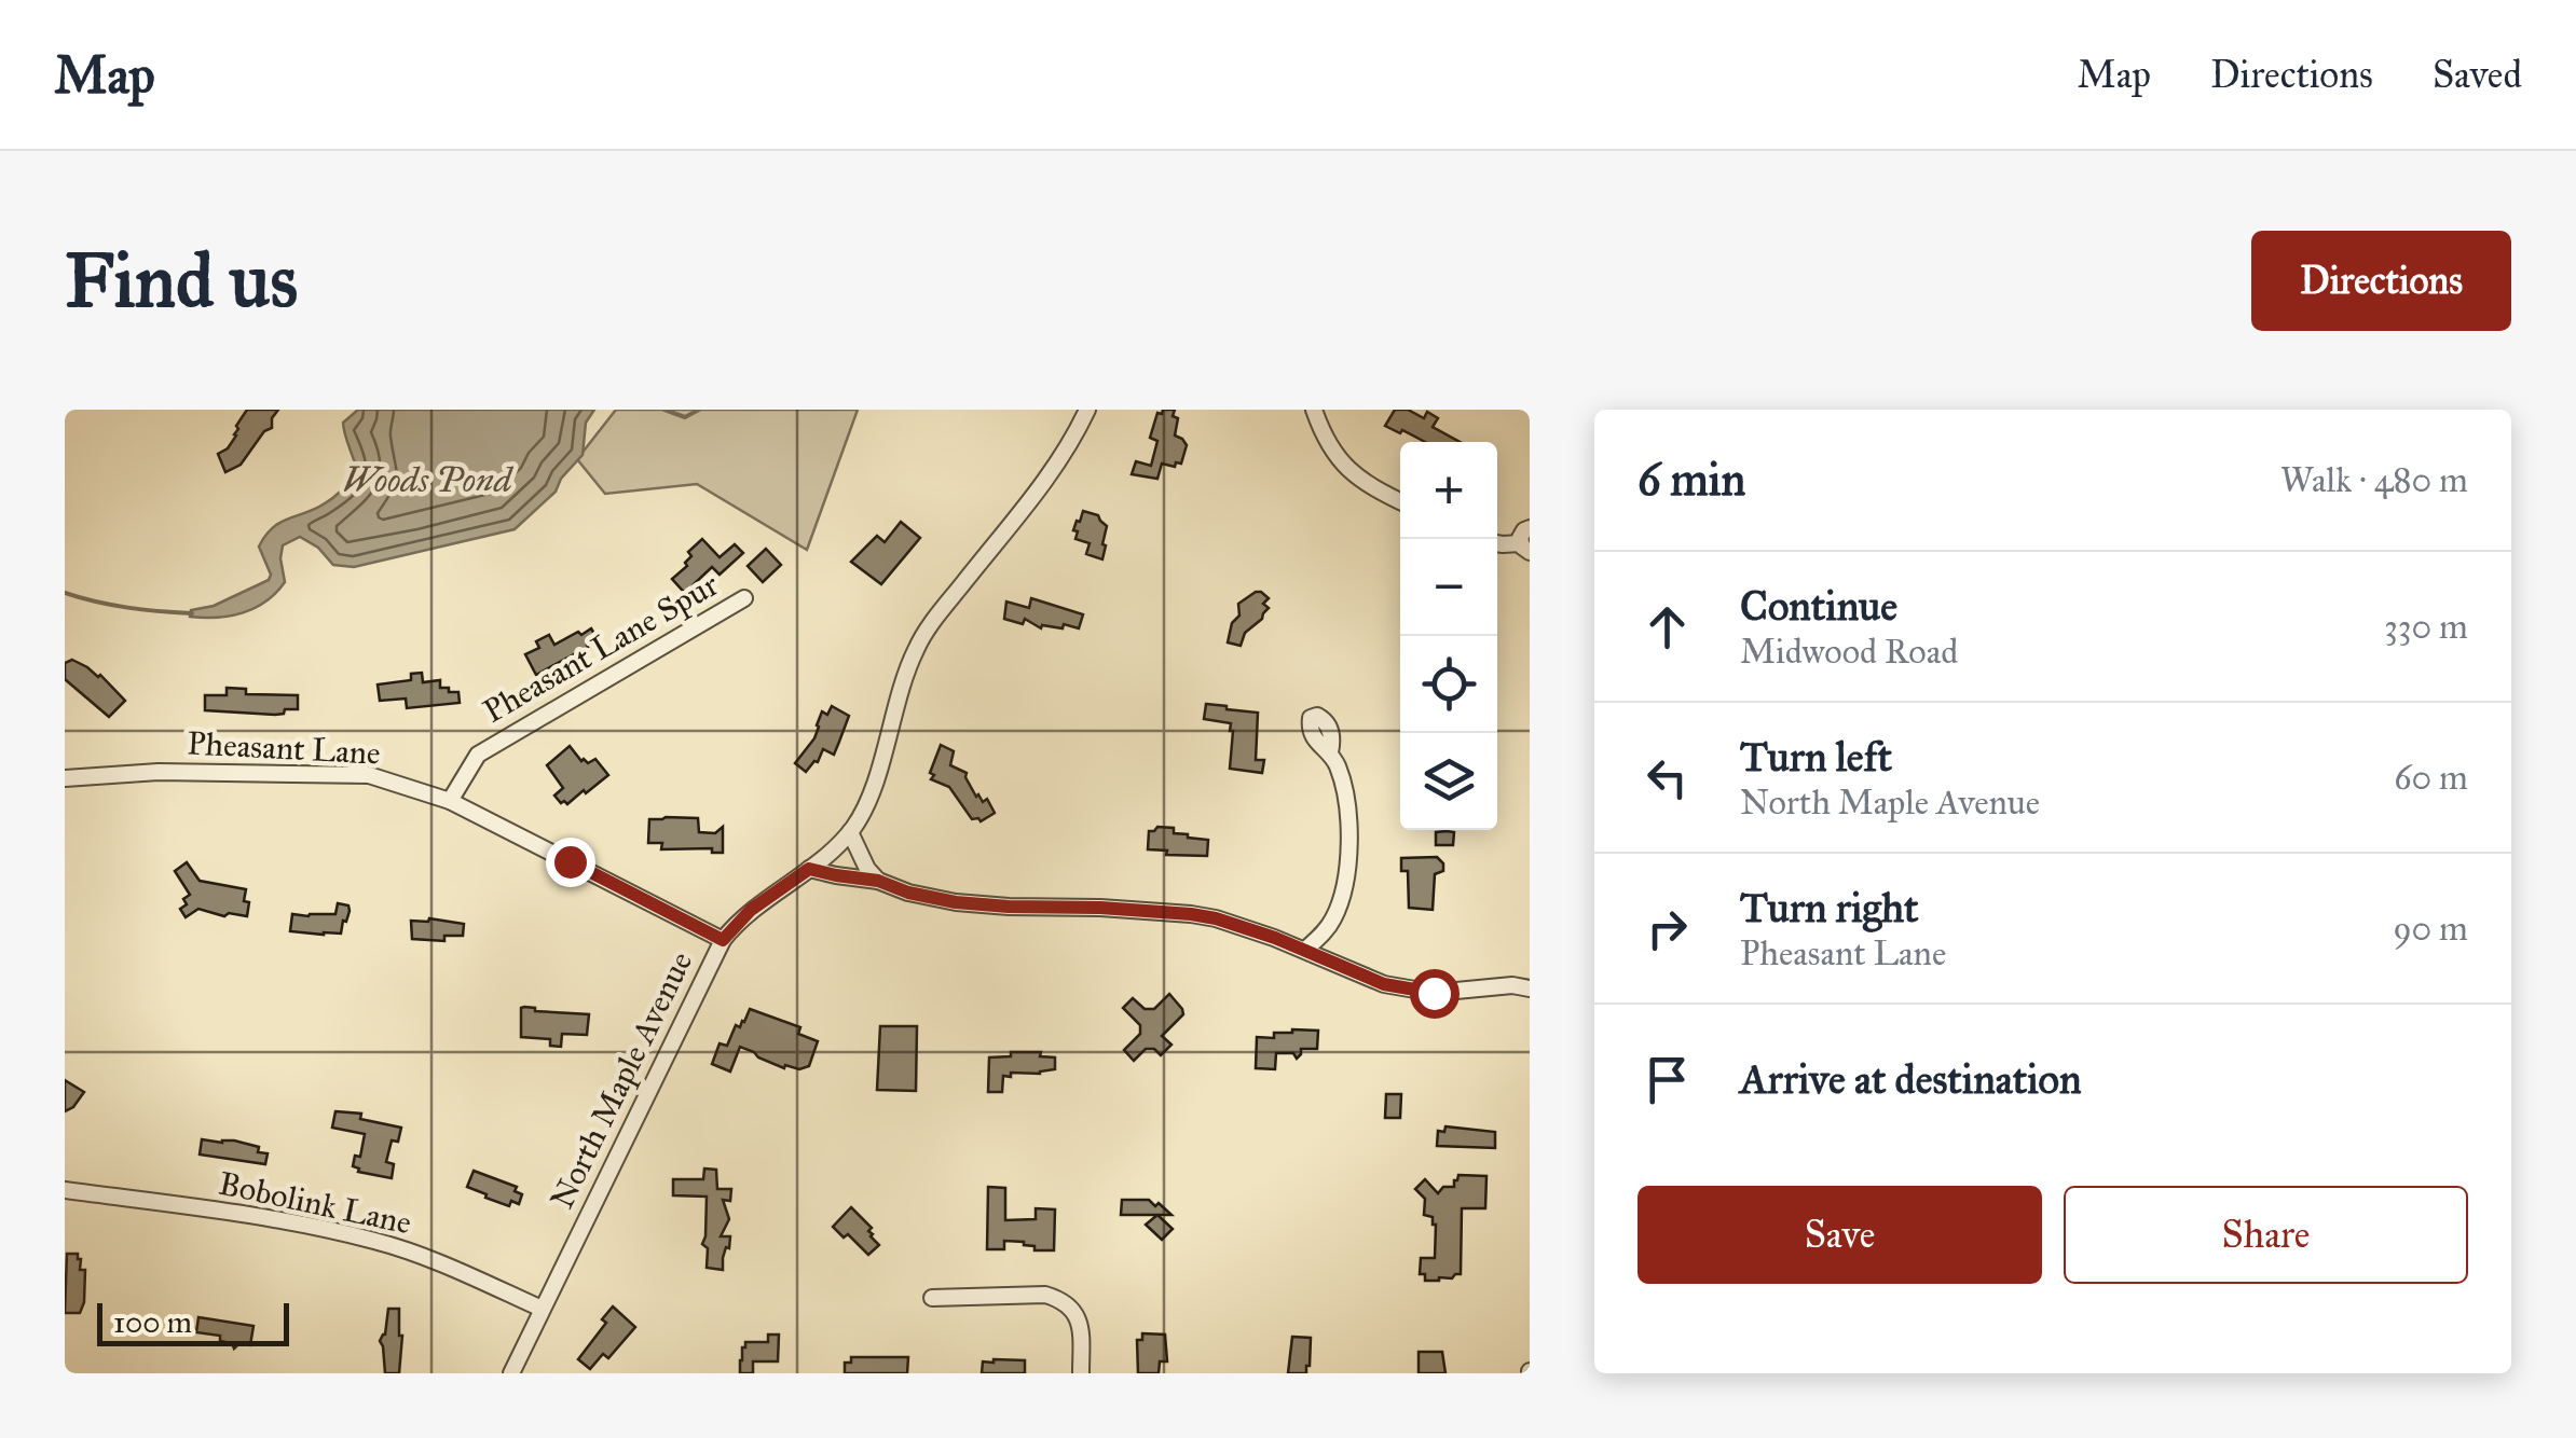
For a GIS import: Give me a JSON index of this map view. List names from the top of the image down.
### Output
{
  "streets": {
    "street": [
      "Pheasant Lane Spur",
      "Pheasant Lane",
      "North Maple Avenue",
      "Bobolink Lane"
    ]
  },
  "crossings": [
    ["Pheasant Lane Spur", "Pheasant Lane"],
    ["Pheasant Lane", "North Maple Avenue"],
    ["North Maple Avenue", "Bobolink Lane"]
  ],
  "water": ["Woods Pond"],
  "scale_bar": "100 m",
  "page": {
    "header": "Map",
    "nav": ["Map", "Directions", "Saved"],
    "buttons": [
      "Directions",
      ["Save", "Share"]
    ],
    "title": "Find us",
    "heading": ["6 min", "Walk · 480 m"],
    "map_buttons": ["+", "−"],
    "list": [
      ["Continue", "Midwood Road", "330 m"],
      ["Turn left", "North Maple Avenue", "60 m"],
      ["Turn right", "Pheasant Lane", "90 m"],
      "Arrive at destination"
    ],
    "scale": "100 m"
  }
}
